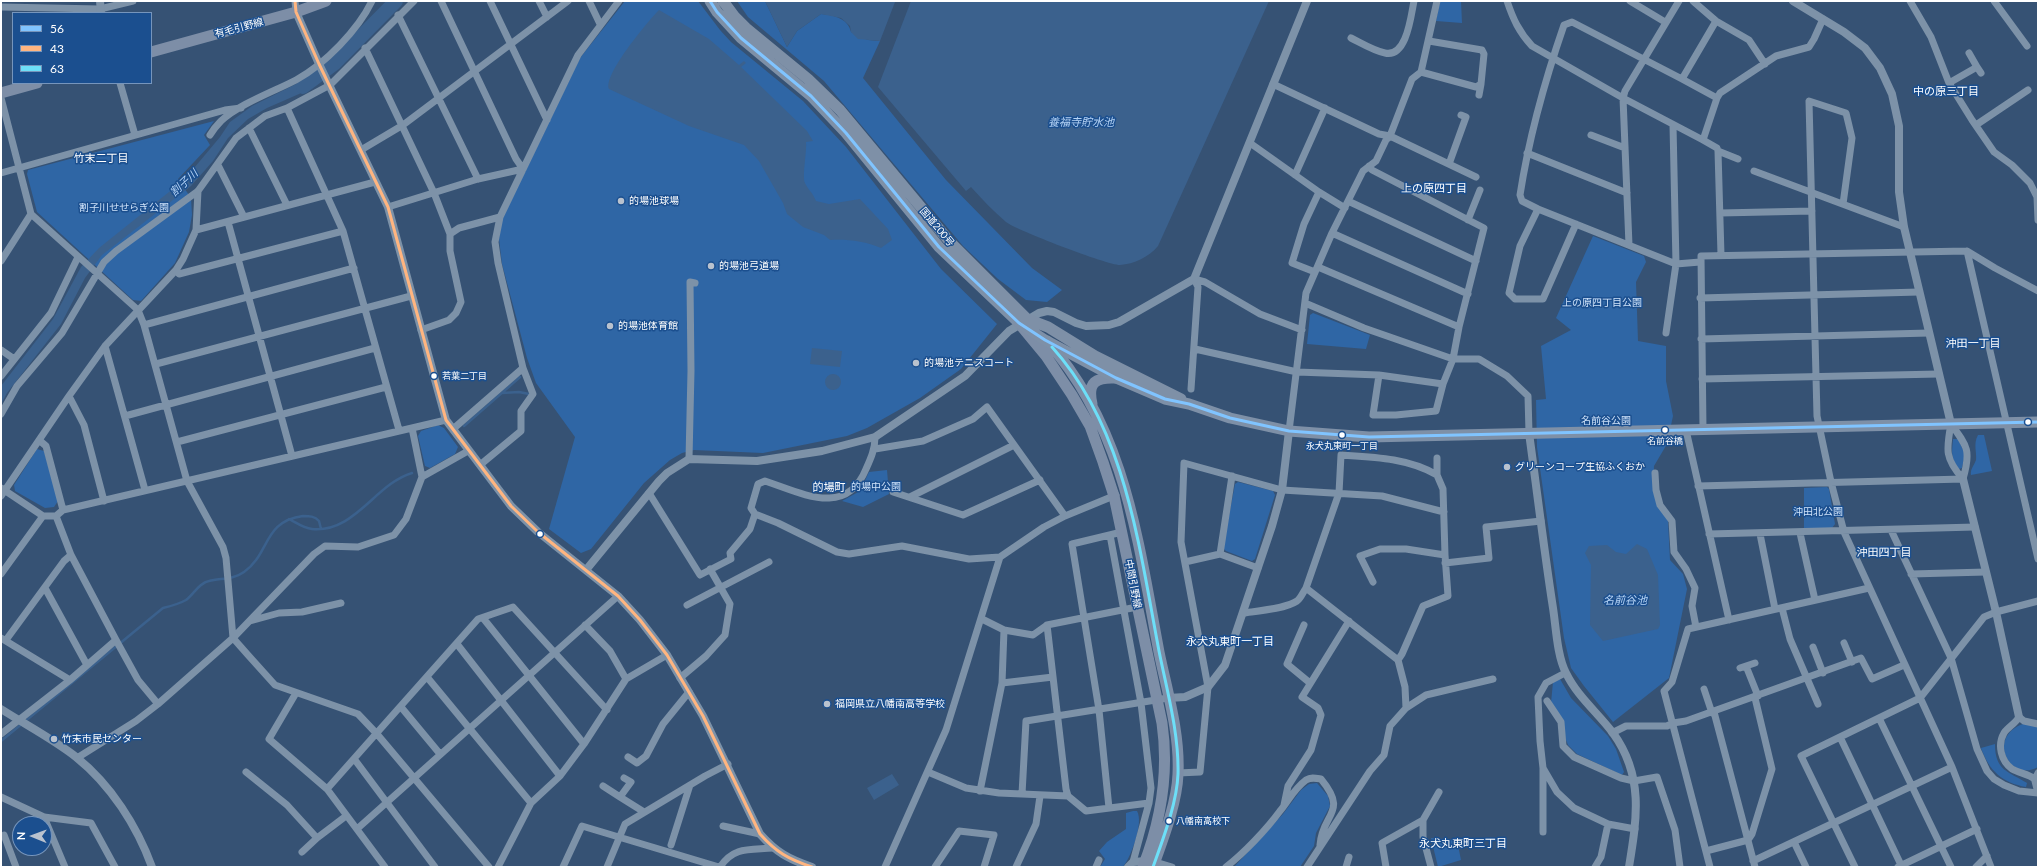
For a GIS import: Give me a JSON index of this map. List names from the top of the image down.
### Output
{
  "streets": {
    "highway": ["国道200号"],
    "main road": ["有毛引野線", "中間引野線"]
  },
  "crossings": [
    ["国道200号", "中間引野線"]
  ],
  "districts": [
    "中の原三丁目",
    "竹末二丁目",
    "上の原四丁目",
    "沖田一丁目",
    "的場町",
    "沖田四丁目",
    "永犬丸東町一丁目",
    "永犬丸東町三丁目"
  ],
  "water": ["養福寺貯水池", "割子川", "名前谷池"],
  "parks": [
    "割子川せせらぎ公園",
    "上の原四丁目公園",
    "名前谷公園",
    "的場中公園",
    "沖田北公園"
  ],
  "places": [
    "的場池球場",
    "的場池弓道場",
    "的場池体育館",
    "的場池テニスコート",
    "若葉二丁目",
    "名前谷橋",
    "永犬丸東町一丁目",
    "グリーンコープ生協ふくおか",
    "福岡県立八幡南高等学校",
    "竹末市民センター",
    "八幡南高校下"
  ],
  "lines": ["transit line 56", "transit line 43", "transit line 63"],
  "legend": ["56", "43", "63"],
  "north": "left"
}
